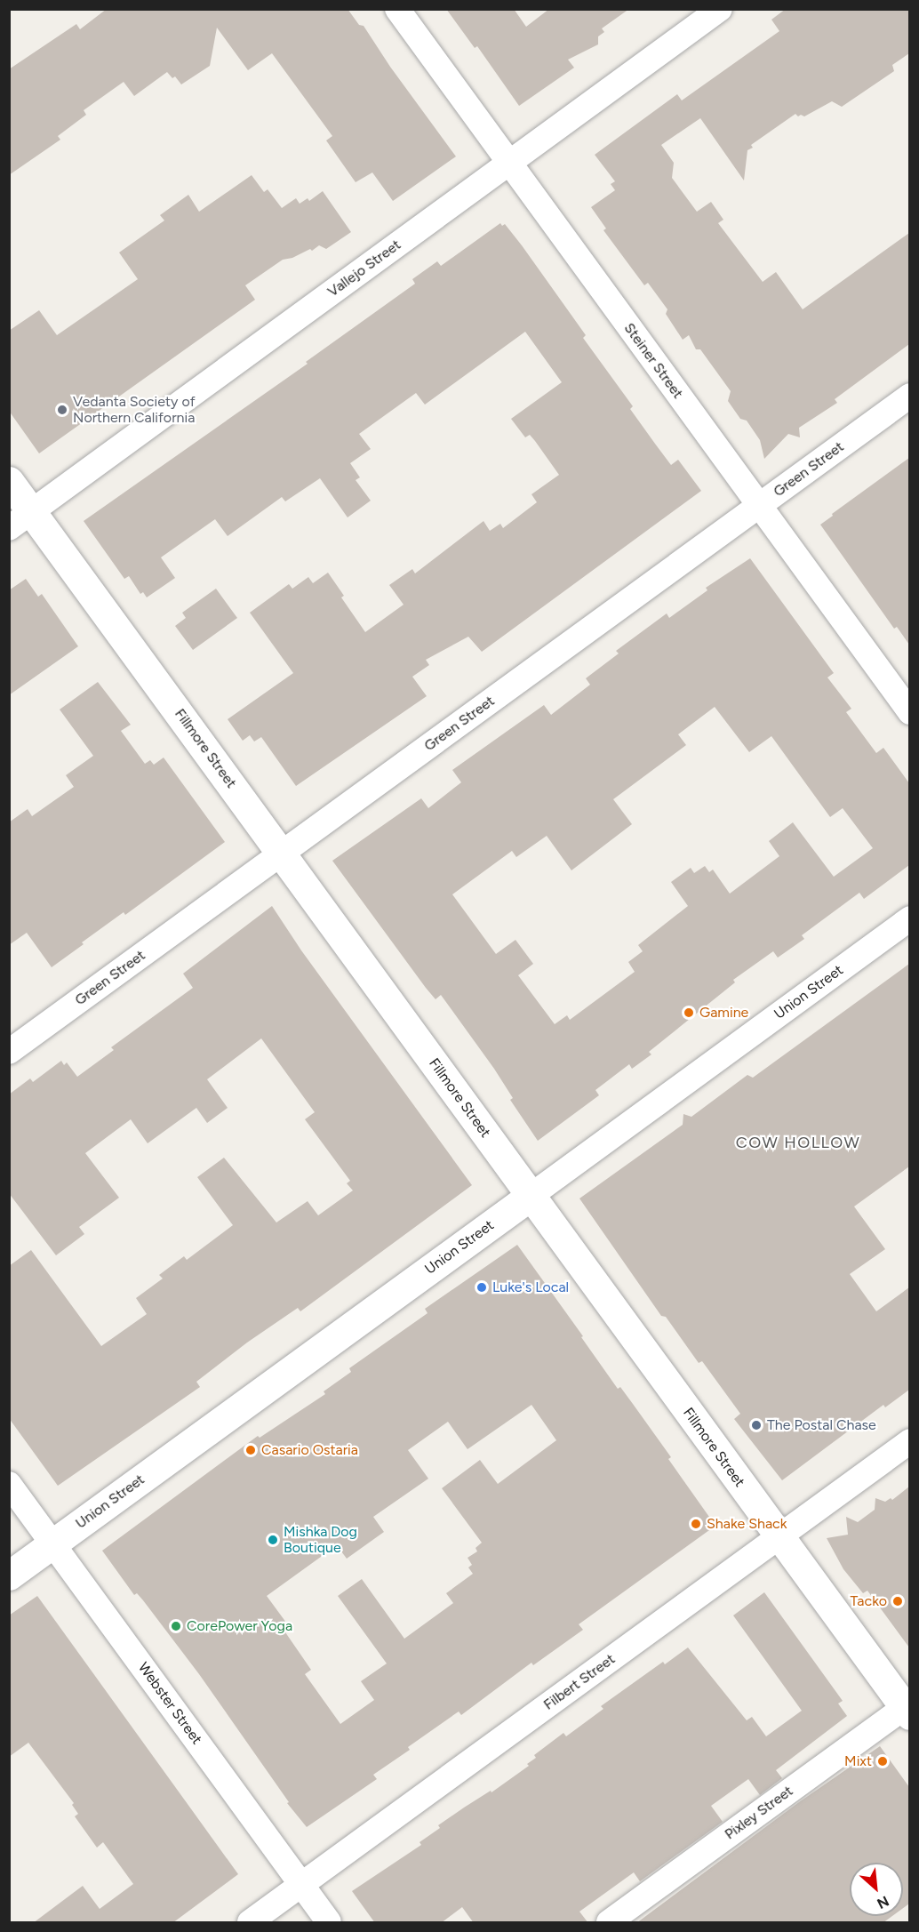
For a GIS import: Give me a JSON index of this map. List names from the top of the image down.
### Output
{
  "streets": {
    "street": [
      "Vallejo Street",
      "Steiner Street",
      "Green Street",
      "Fillmore Street",
      "Union Street",
      "Filbert Street",
      "Webster Street",
      "Pixley Street"
    ]
  },
  "crossings": [
    ["Vallejo Street", "Steiner Street"],
    ["Vallejo Street", "Fillmore Street"],
    ["Steiner Street", "Green Street"],
    ["Green Street", "Fillmore Street"],
    ["Fillmore Street", "Union Street"],
    ["Fillmore Street", "Filbert Street"],
    ["Fillmore Street", "Pixley Street"],
    ["Union Street", "Webster Street"],
    ["Filbert Street", "Webster Street"]
  ],
  "districts": ["COW HOLLOW"],
  "places": [
    "Vedanta Society of Northern California",
    "Gamine",
    "Luke's Local",
    "The Postal Chase",
    "Casario Ostaria",
    "Shake Shack",
    "Mishka Dog Boutique",
    "Tacko",
    "CorePower Yoga",
    "Mixt"
  ],
  "north": "bottom right"
}
